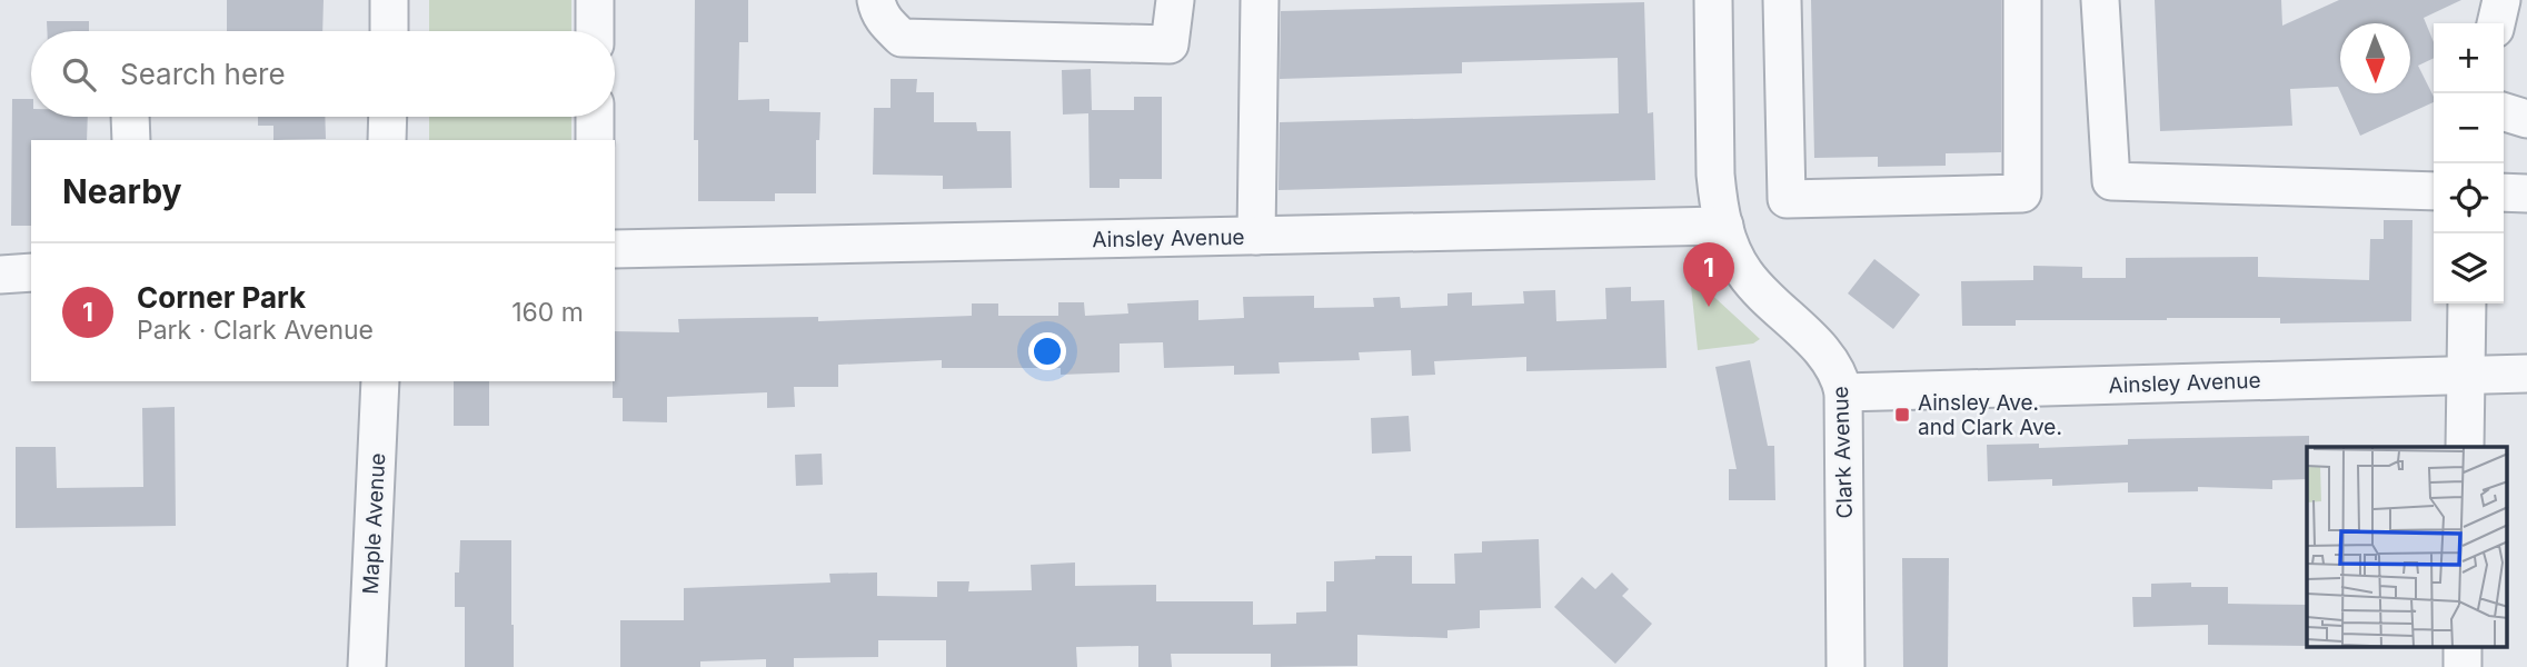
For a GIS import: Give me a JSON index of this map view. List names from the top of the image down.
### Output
{
  "streets": {
    "street": ["Ainsley Avenue", "Clark Avenue", "Maple Avenue"]
  },
  "crossings": [
    ["Ainsley Avenue", "Clark Avenue"]
  ],
  "places": {
    "transit": ["Ainsley Ave. and Clark Ave."]
  },
  "north": "bottom",
  "page": {
    "map_buttons": ["+", "−"],
    "search": "Search here",
    "heading": "Nearby",
    "list": [
      {
        "mark": "1",
        "name": "Corner Park",
        "note": "Park · Clark Avenue",
        "value": "160 m"
      }
    ],
    "pins": "1"
  }
}
